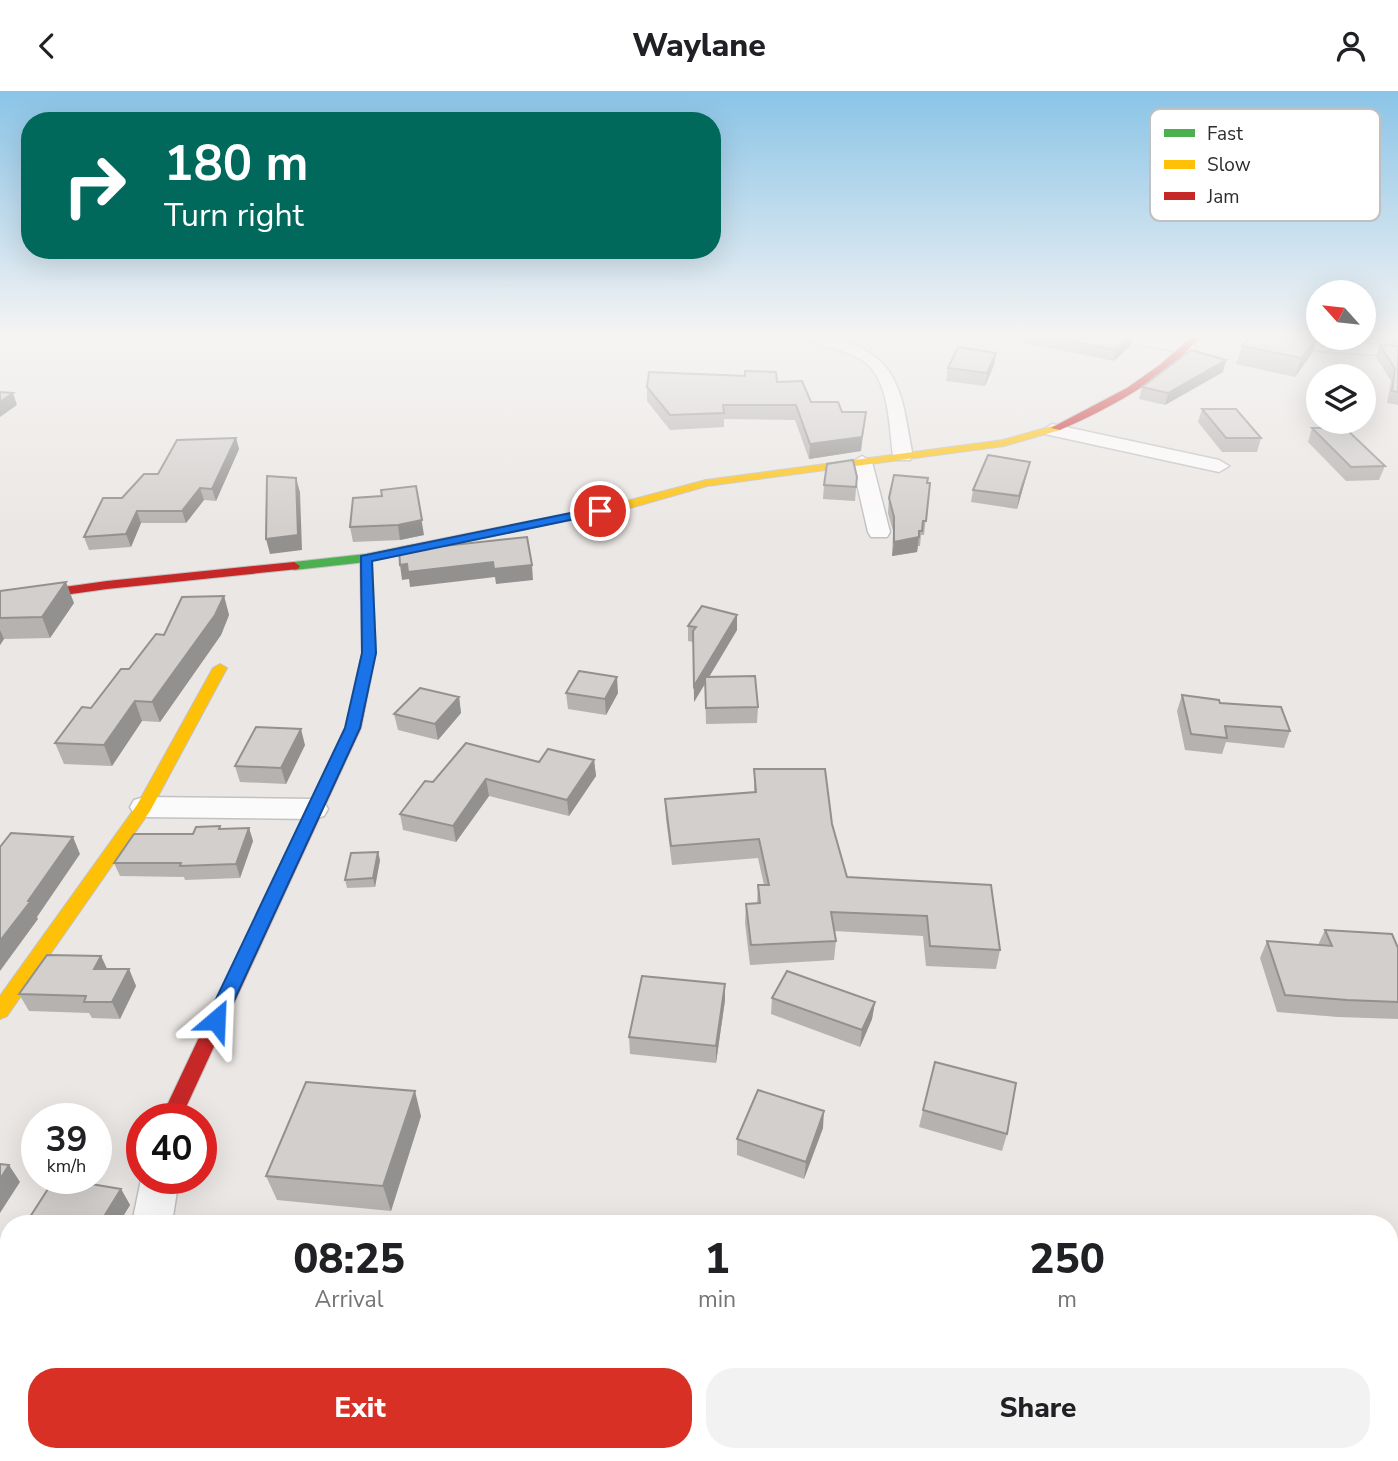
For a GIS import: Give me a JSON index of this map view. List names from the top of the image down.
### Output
{
  "legend": ["Fast", "Slow", "Jam"],
  "north": "top left",
  "page": {
    "header": "Waylane",
    "turn": ["180 m", "Turn right"],
    "speed": "39 km/h",
    "limit": "40",
    "eta": [
      "08:25",
      "Arrival",
      "1",
      "min",
      "250",
      "m"
    ],
    "buttons": ["Exit", "Share"]
  }
}
